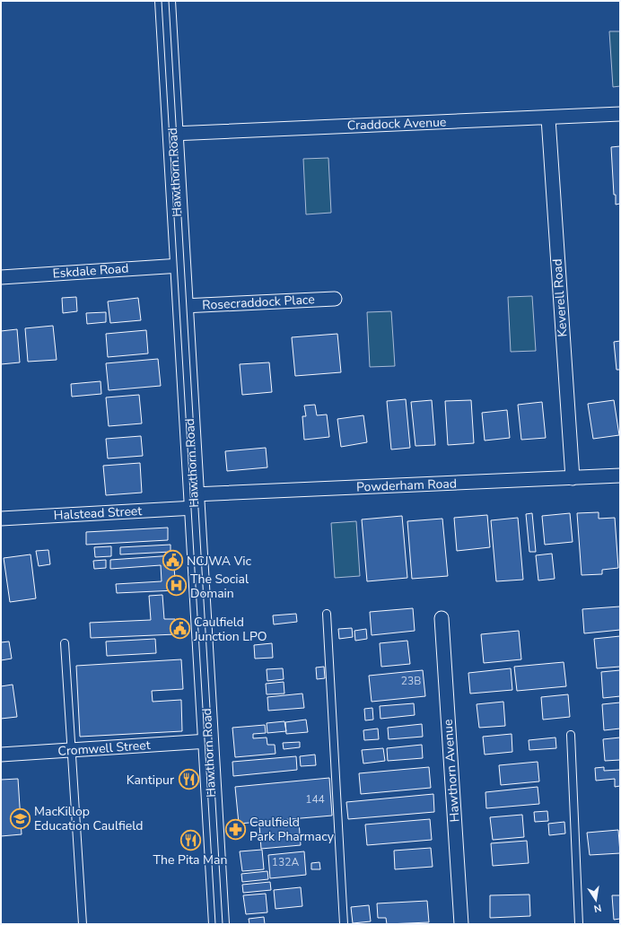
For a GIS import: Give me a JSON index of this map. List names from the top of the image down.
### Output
{
  "streets": {
    "main road": ["Hawthorn Road"],
    "street": [
      "Craddock Avenue",
      "Eskdale Road",
      "Keverell Road",
      "Rosecraddock Place",
      "Powderham Road",
      "Halstead Street",
      "Cromwell Street",
      "Hawthorn Avenue"
    ]
  },
  "crossings": [
    ["Craddock Avenue", "Hawthorn Road"],
    ["Craddock Avenue", "Keverell Road"],
    ["Hawthorn Road", "Eskdale Road"],
    ["Hawthorn Road", "Rosecraddock Place"],
    ["Hawthorn Road", "Powderham Road"],
    ["Hawthorn Road", "Halstead Street"],
    ["Hawthorn Road", "Cromwell Street"],
    ["Keverell Road", "Powderham Road"],
    ["Powderham Road", "Halstead Street"]
  ],
  "places": {
    "public building": ["NCJWA Vic", "Caulfield Junction LPO"],
    "hospital": ["The Social Domain"],
    "restaurant": ["Kantipur", "The Pita Man"],
    "school or university": ["MacKillop Education Caulfield"],
    "pharmacy": ["Caulfield Park Pharmacy"]
  },
  "house_numbers": ["23B", "144", "132A"],
  "north": "bottom"
}
